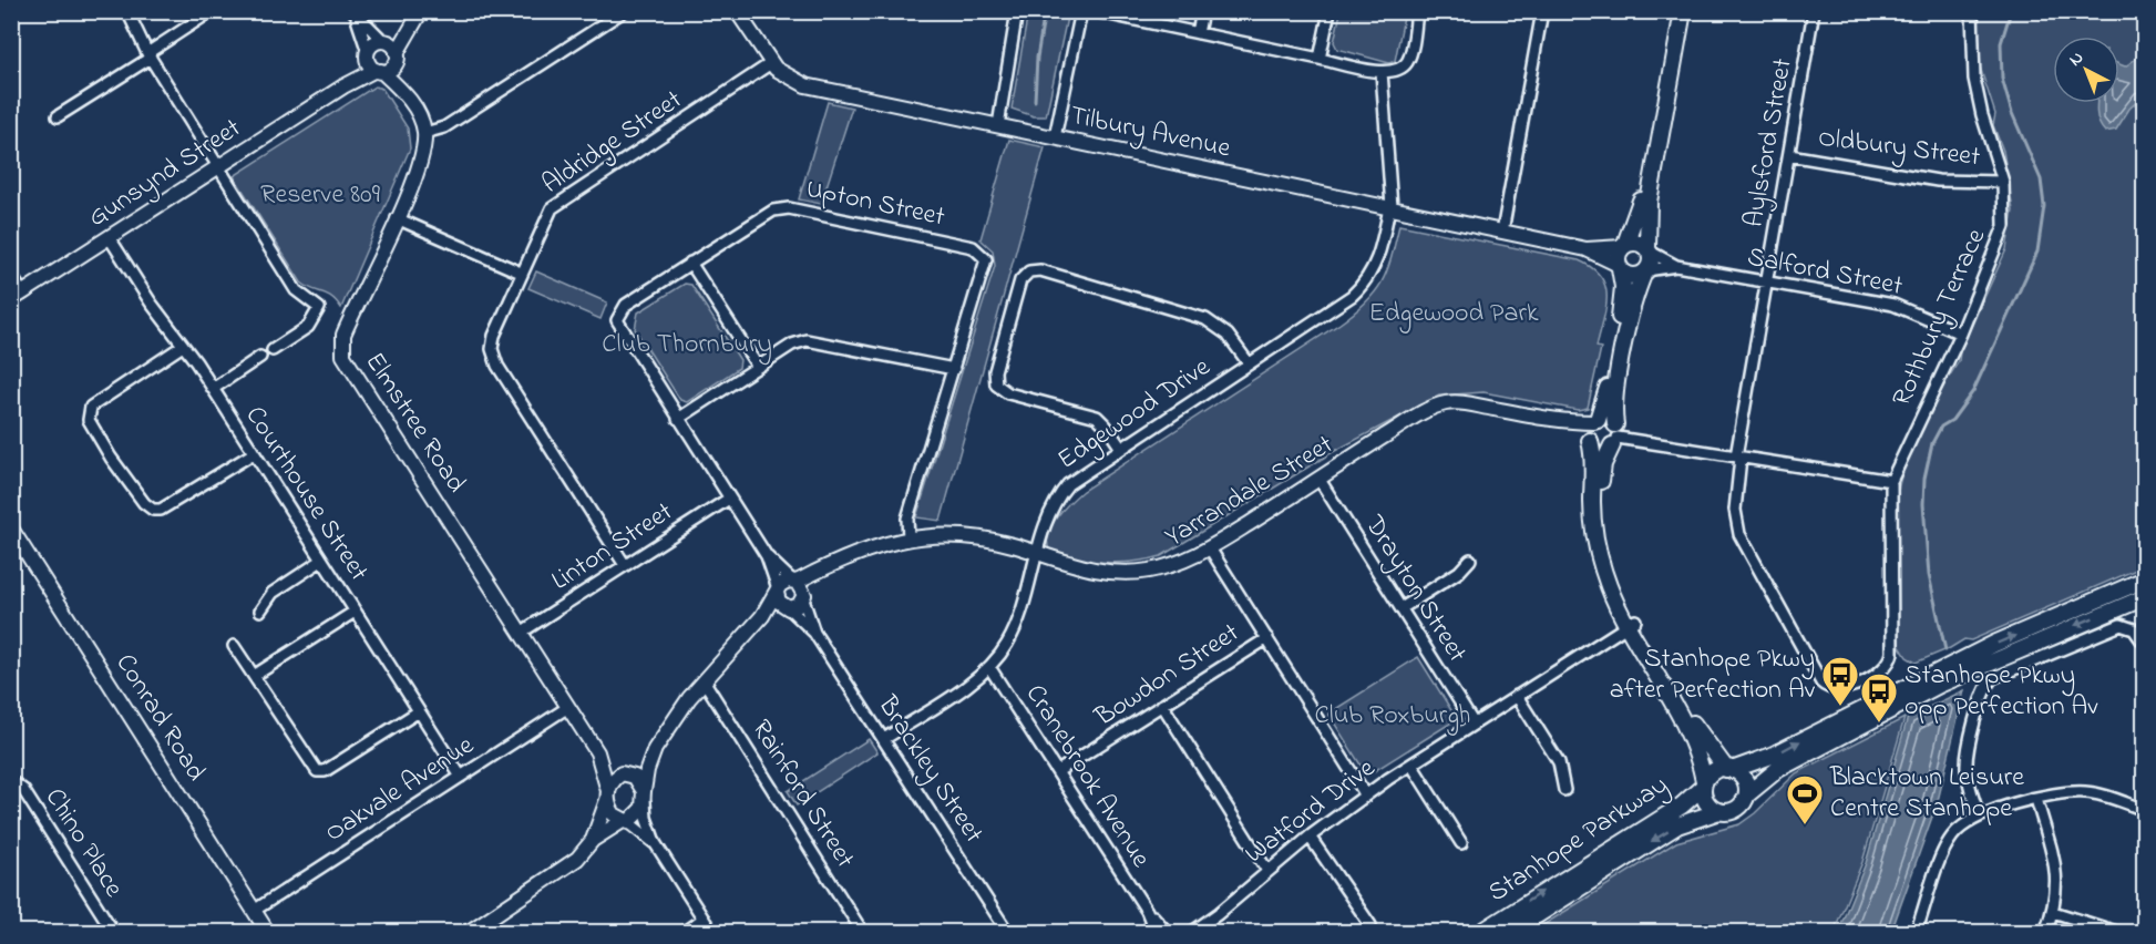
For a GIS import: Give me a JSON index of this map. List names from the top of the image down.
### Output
{
  "streets": {
    "main road": ["Stanhope Parkway"],
    "street": [
      "Tilbury Avenue",
      "Aldridge Street",
      "Aylsford Street",
      "Oldbury Street",
      "Gunsynd Street",
      "Upton Street",
      "Salford Street",
      "Rothbury Terrace",
      "Edgewood Drive",
      "Elmstree Road",
      "Yarrandale Street",
      "Courthouse Street",
      "Linton Street",
      "Drayton Street",
      "Bowdon Street",
      "Conrad Road",
      "Brackley Street",
      "Cranebrook Avenue",
      "Oakvale Avenue",
      "Rainford Street",
      "Watford Drive",
      "Chino Place"
    ]
  },
  "crossings": [
    ["Tilbury Avenue", "Aldridge Street"],
    ["Tilbury Avenue", "Salford Street"],
    ["Tilbury Avenue", "Edgewood Drive"],
    ["Aldridge Street", "Linton Street"],
    ["Aylsford Street", "Oldbury Street"],
    ["Aylsford Street", "Salford Street"],
    ["Aylsford Street", "Rothbury Terrace"],
    ["Oldbury Street", "Rothbury Terrace"],
    ["Gunsynd Street", "Courthouse Street"],
    ["Upton Street", "Yarrandale Street"],
    ["Upton Street", "Linton Street"],
    ["Upton Street", "Brackley Street"],
    ["Salford Street", "Rothbury Terrace"],
    ["Edgewood Drive", "Yarrandale Street"],
    ["Edgewood Drive", "Brackley Street"],
    ["Edgewood Drive", "Cranebrook Avenue"],
    ["Elmstree Road", "Linton Street"],
    ["Elmstree Road", "Oakvale Avenue"],
    ["Yarrandale Street", "Drayton Street"],
    ["Yarrandale Street", "Brackley Street"],
    ["Courthouse Street", "Oakvale Avenue"],
    ["Drayton Street", "Watford Drive"],
    ["Bowdon Street", "Cranebrook Avenue"],
    ["Conrad Road", "Oakvale Avenue"]
  ],
  "parks": [
    "Reserve 809",
    "Edgewood Park",
    "Club Thornbury",
    "Club Roxburgh"
  ],
  "places": {
    "bus stop": ["Stanhope Pkwy after Perfection Av", "Stanhope Pkwy opp Perfection Av"],
    "sports": ["Blacktown Leisure Centre Stanhope"]
  },
  "north": "top left"
}
